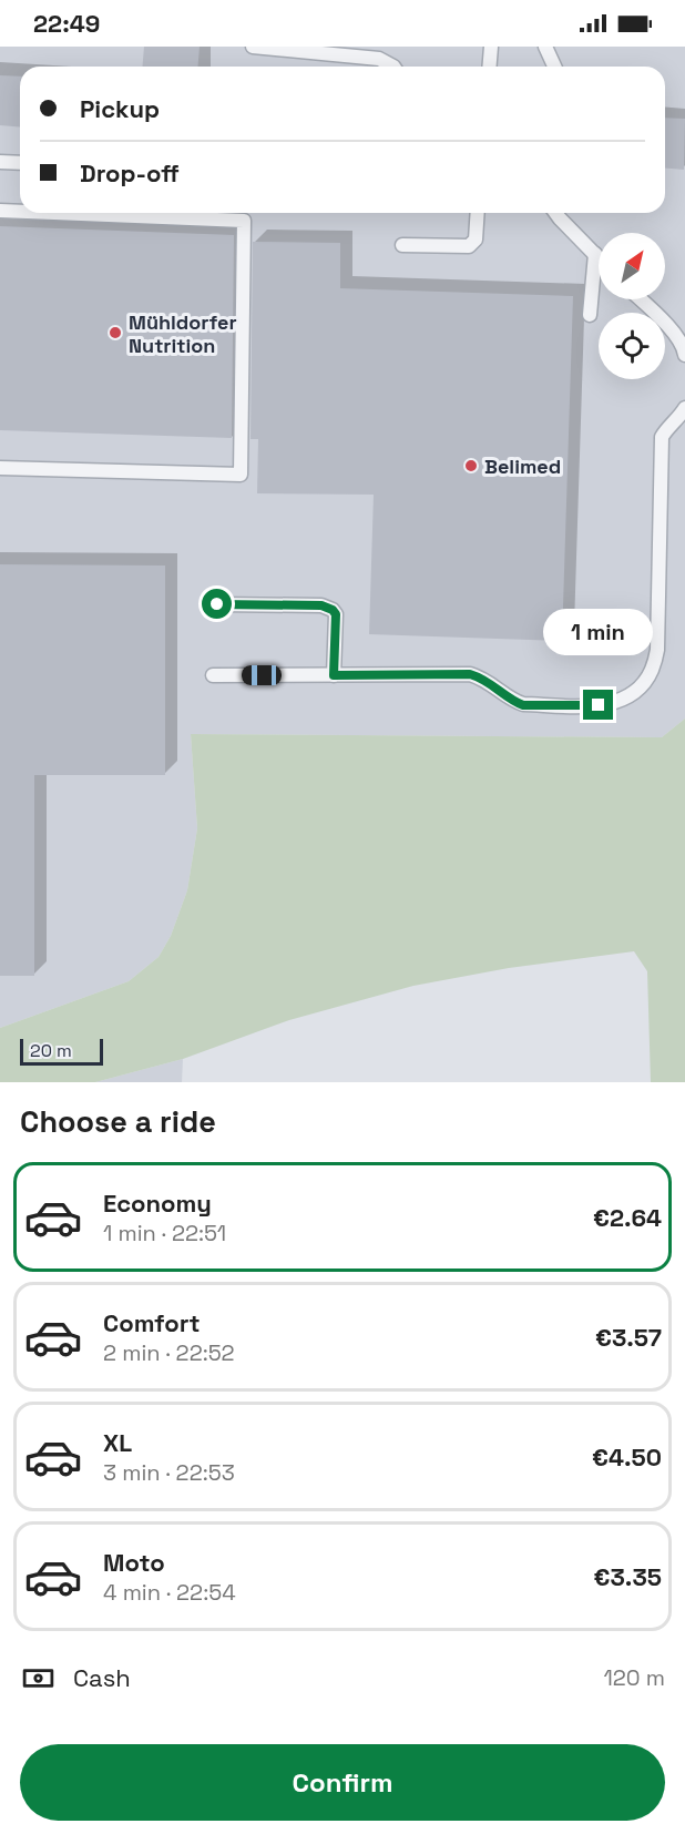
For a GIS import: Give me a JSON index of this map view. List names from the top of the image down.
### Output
{
  "places": ["Mühldorfer Nutrition", "Belimed"],
  "scale_bar": "20 m",
  "north": "top right",
  "page": {
    "status": "22:49",
    "banner": ["Pickup", "Drop-off"],
    "bubble": "1 min",
    "scale": "20 m",
    "heading": "Choose a ride",
    "list": [
      {
        "name": "Economy",
        "note": "1 min · 22:51",
        "value": "€2.64"
      },
      {
        "name": "Comfort",
        "note": "2 min · 22:52",
        "value": "€3.57"
      },
      {
        "name": "XL",
        "note": "3 min · 22:53",
        "value": "€4.50"
      },
      {
        "name": "Moto",
        "note": "4 min · 22:54",
        "value": "€3.35"
      }
    ],
    "pay": ["Cash", "120 m"],
    "buttons": "Confirm"
  }
}
